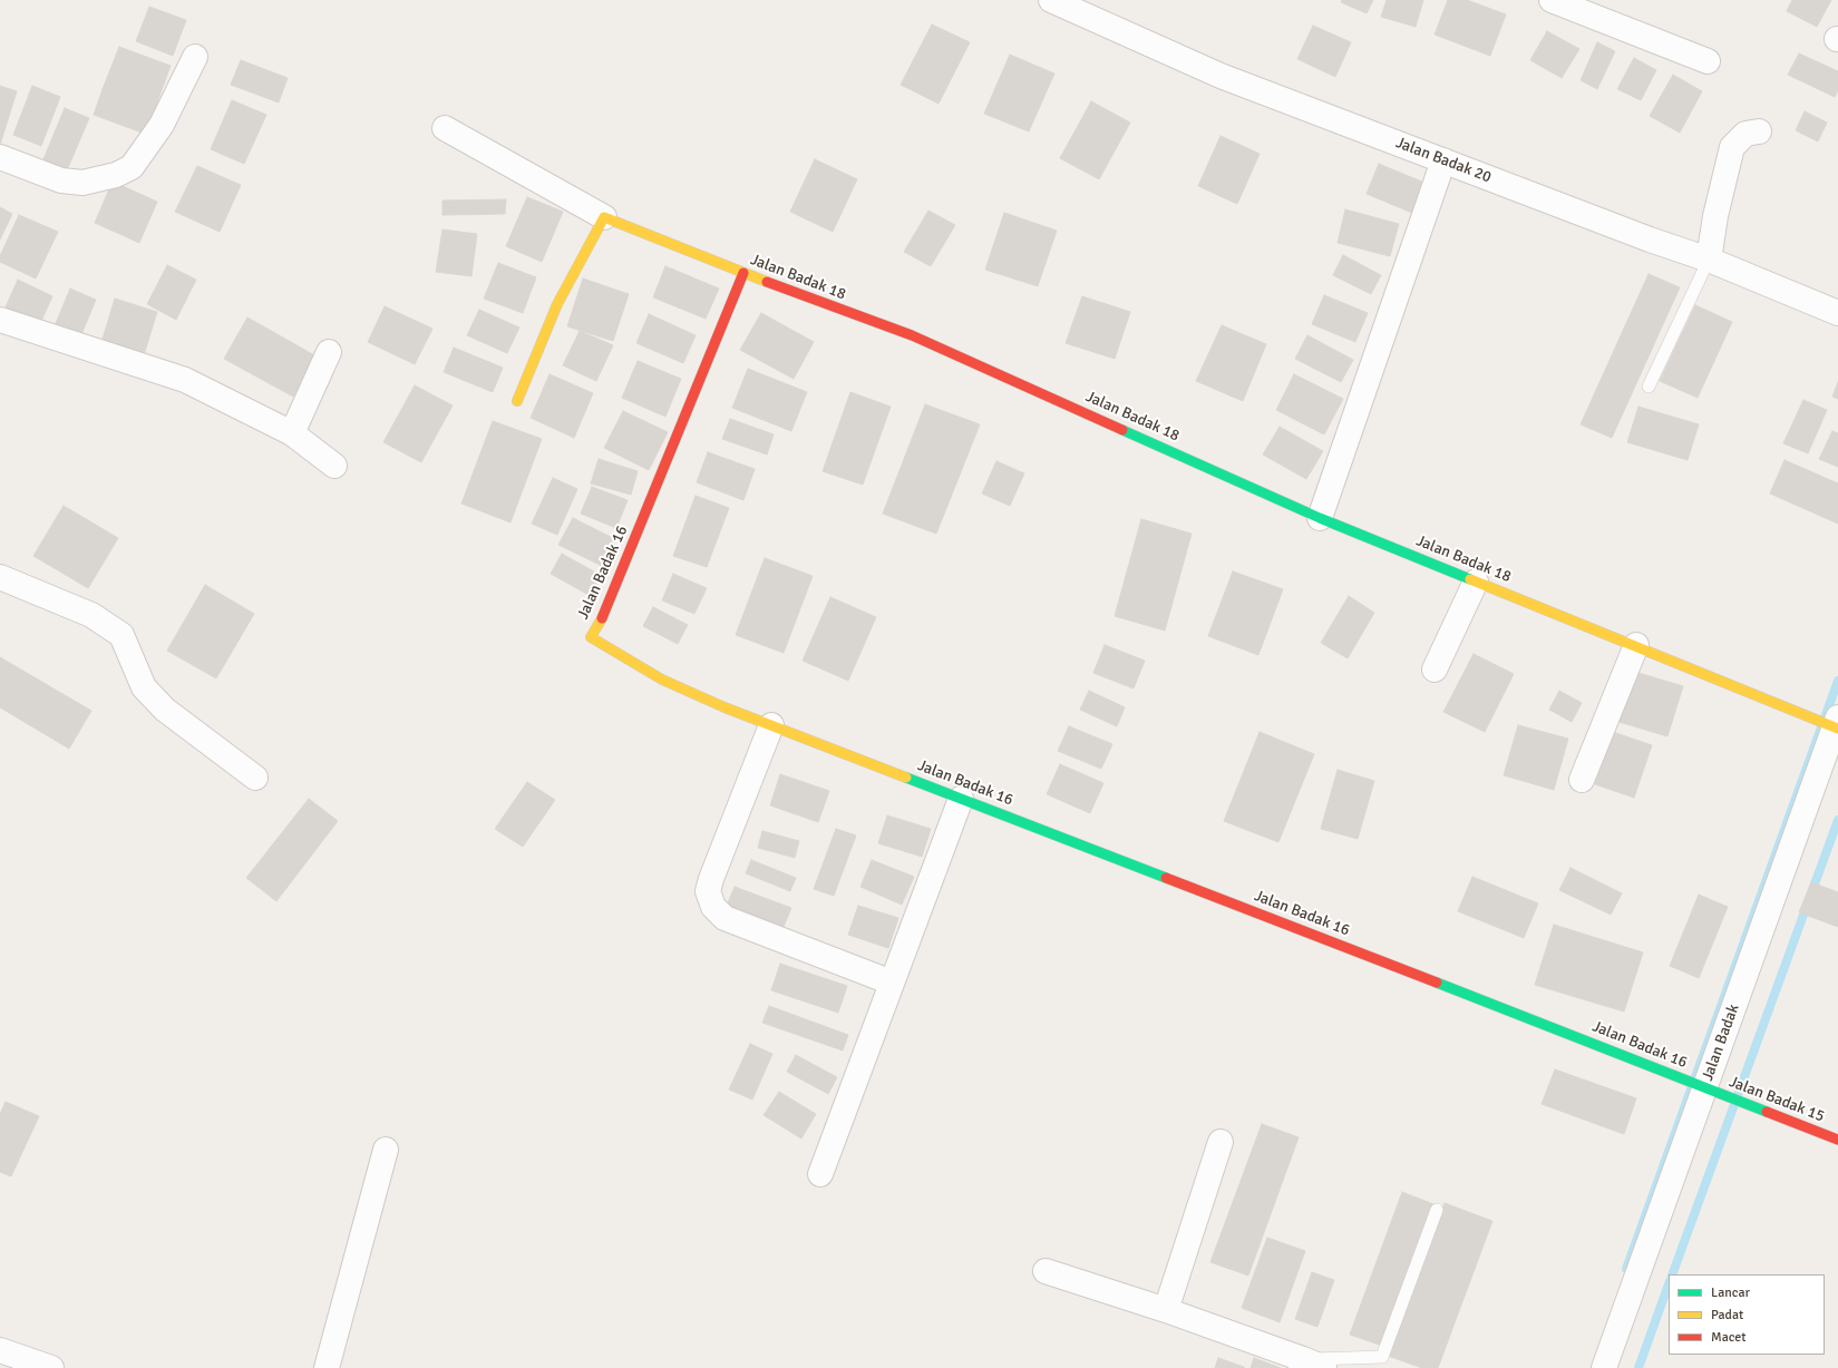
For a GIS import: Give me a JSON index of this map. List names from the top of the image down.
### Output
{
  "streets": {
    "street": [
      "Jalan Badak 20",
      "Jalan Badak 18",
      "Jalan Badak 16",
      "Jalan Badak",
      "Jalan Badak 15"
    ]
  },
  "crossings": [
    ["Jalan Badak 18", "Jalan Badak 16"],
    ["Jalan Badak 18", "Jalan Badak"],
    ["Jalan Badak 16", "Jalan Badak"],
    ["Jalan Badak 16", "Jalan Badak 15"],
    ["Jalan Badak", "Jalan Badak 15"]
  ],
  "legend": ["Lancar", "Padat", "Macet"]
}
